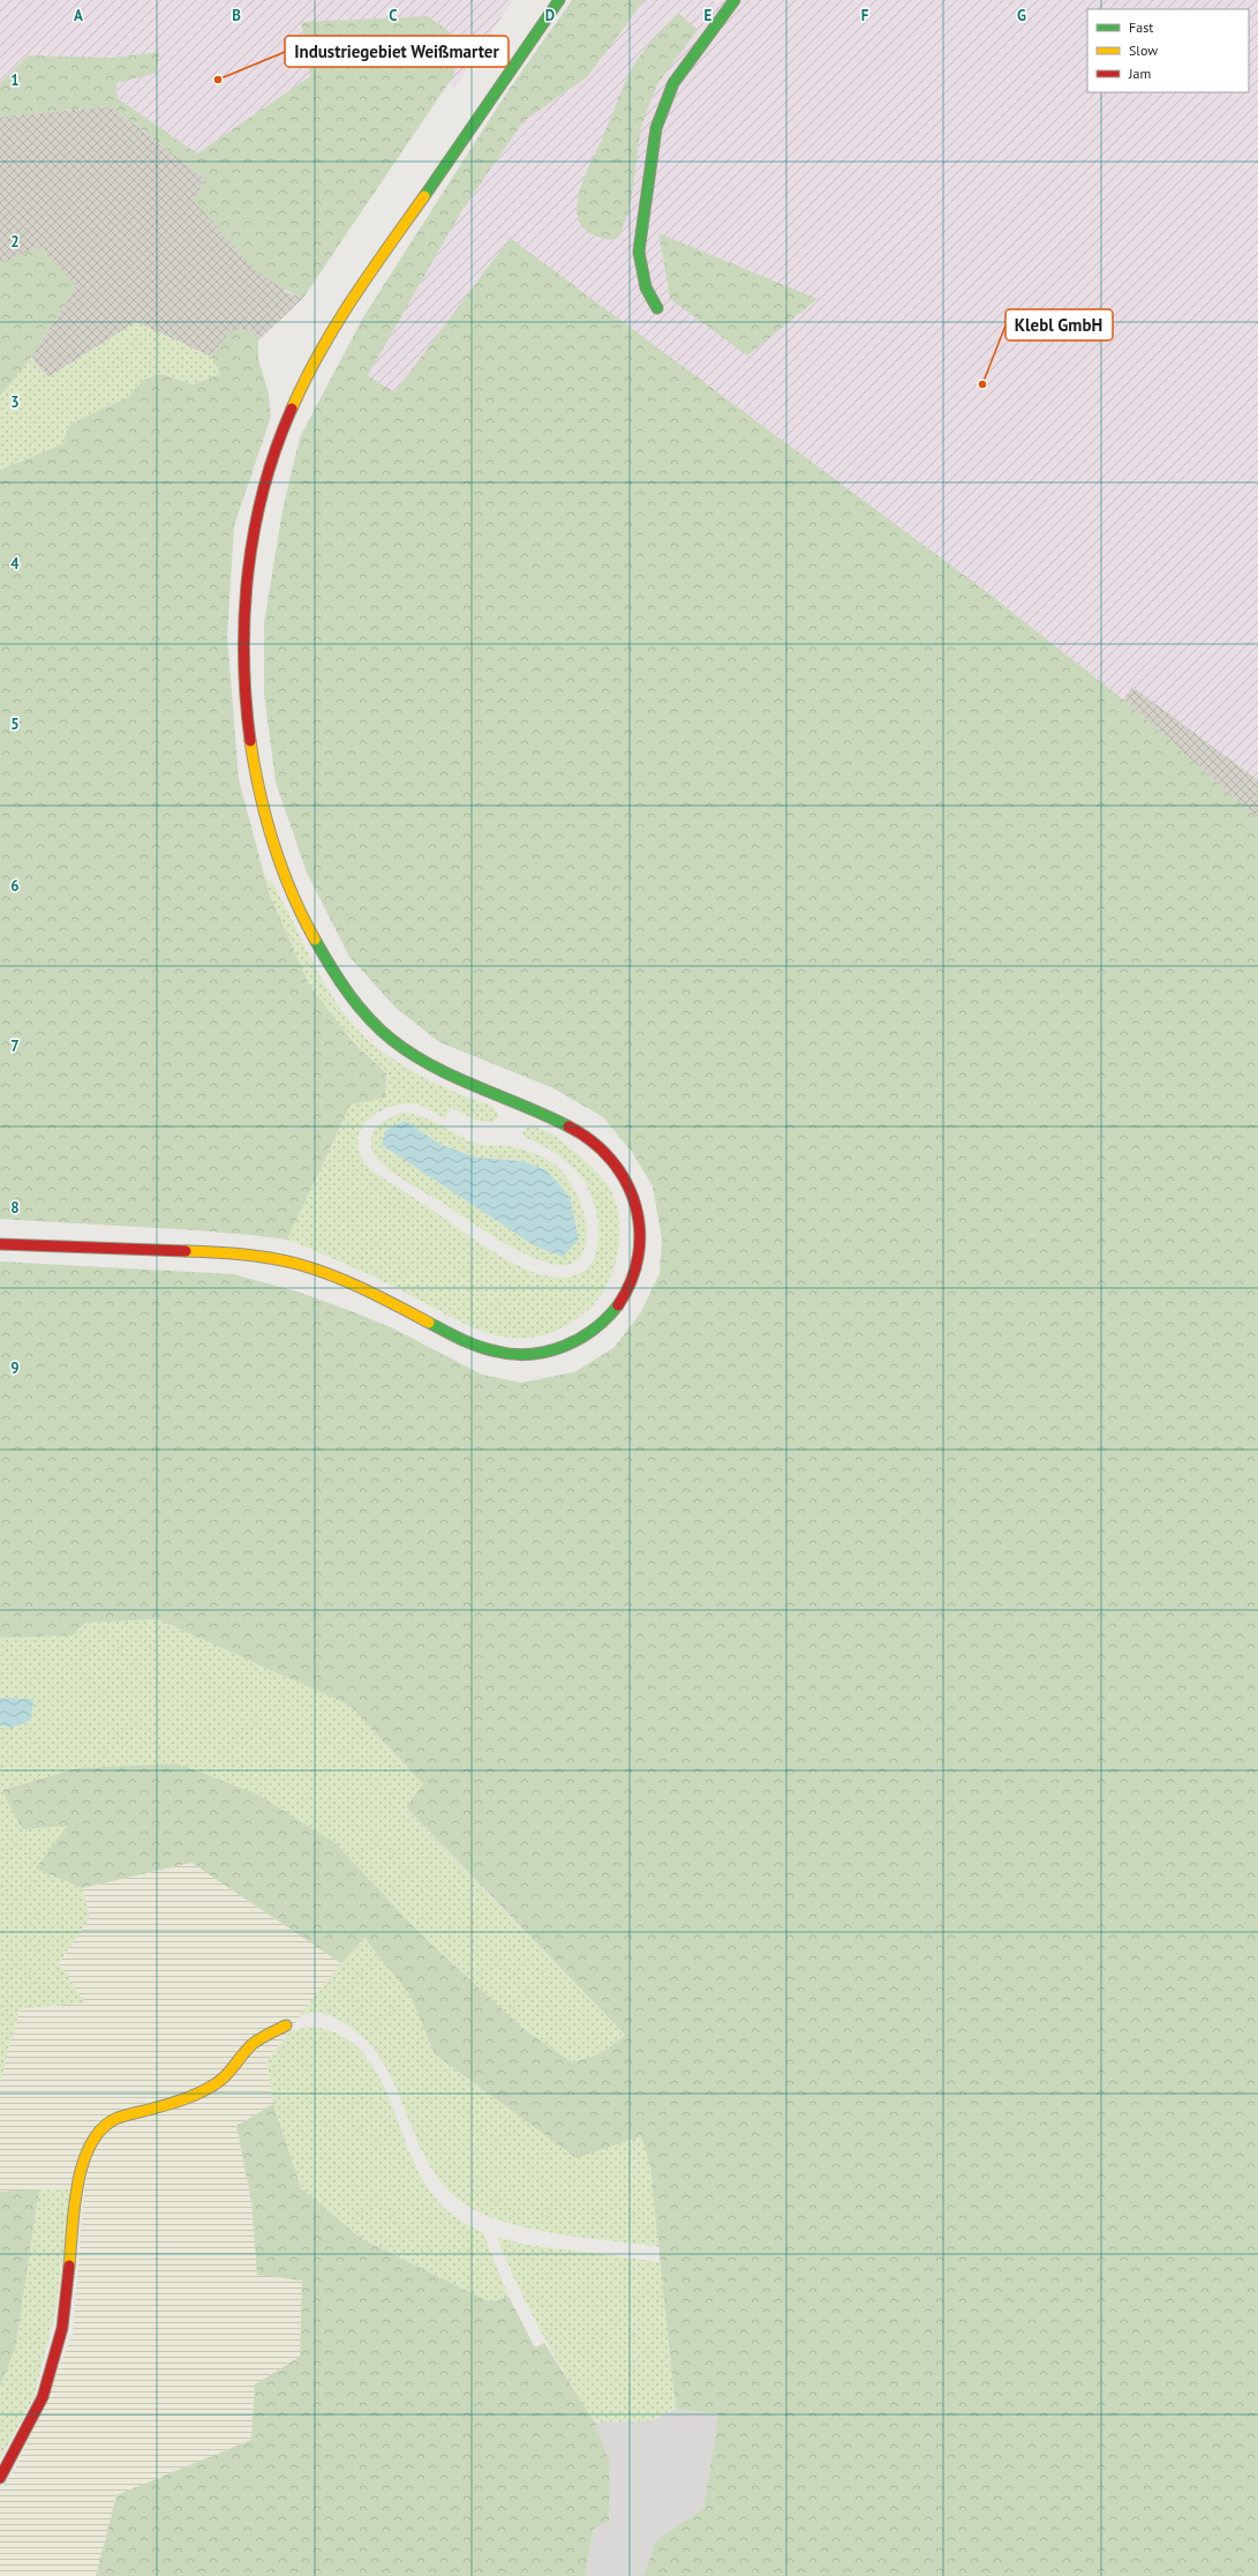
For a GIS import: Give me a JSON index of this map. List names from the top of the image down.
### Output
{
  "places": ["Industriegebiet Weißmarter", "Klebl GmbH"],
  "legend": ["Fast", "Slow", "Jam"],
  "grid": {
    "columns": [
      "A",
      "B",
      "C",
      "D",
      "E",
      "F",
      "G"
    ],
    "rows": [
      "1",
      "2",
      "3",
      "4",
      "5",
      "6",
      "7",
      "8",
      "9"
    ]
  }
}
